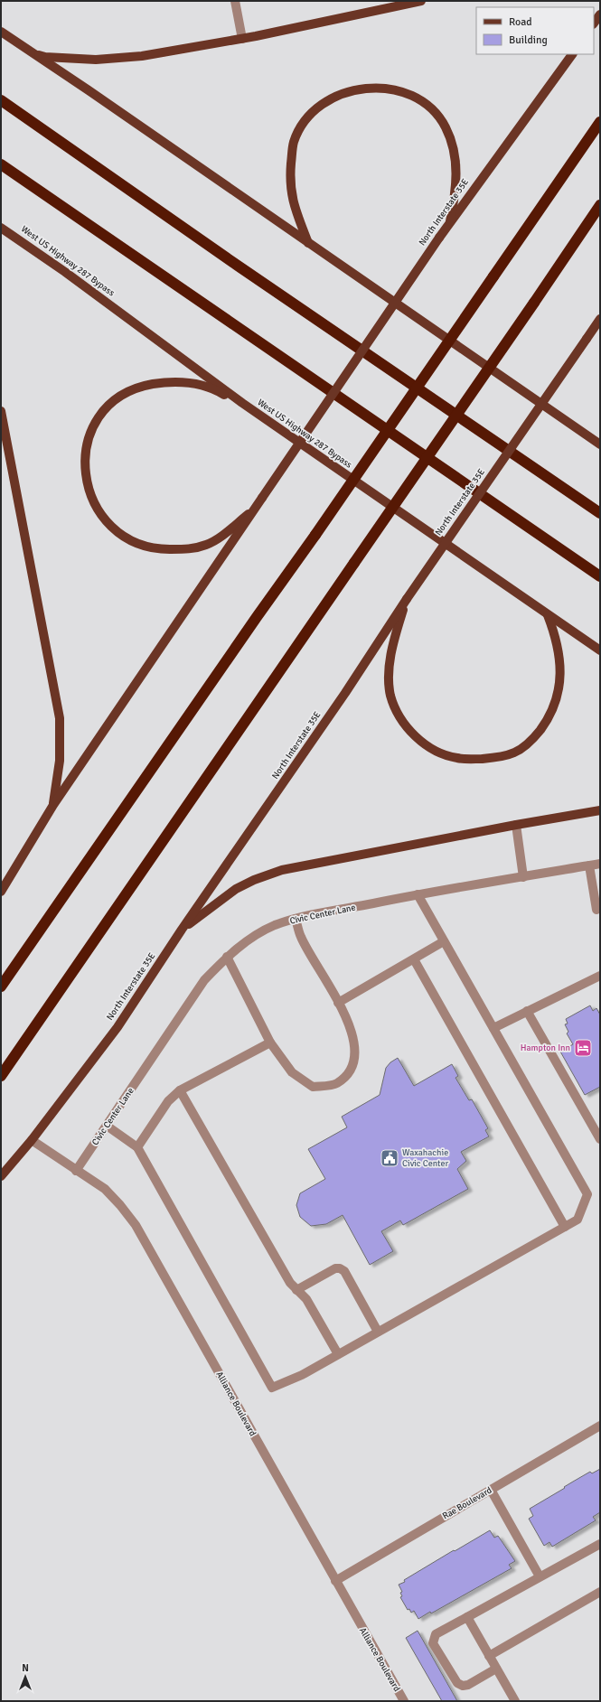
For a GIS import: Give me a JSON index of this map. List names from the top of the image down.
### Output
{
  "streets": {
    "main road": ["North Interstate 35E", "West US Highway 287 Bypass"],
    "street": ["Civic Center Lane", "Alliance Boulevard", "Rae Boulevard"]
  },
  "crossings": [
    ["North Interstate 35E", "Alliance Boulevard"],
    ["Civic Center Lane", "Alliance Boulevard"],
    ["Alliance Boulevard", "Rae Boulevard"]
  ],
  "places": {
    "hotel": ["Hampton Inn"],
    "public building": ["Waxahachie Civic Center"]
  },
  "legend": ["Road", "Building"],
  "north": "top"
}
